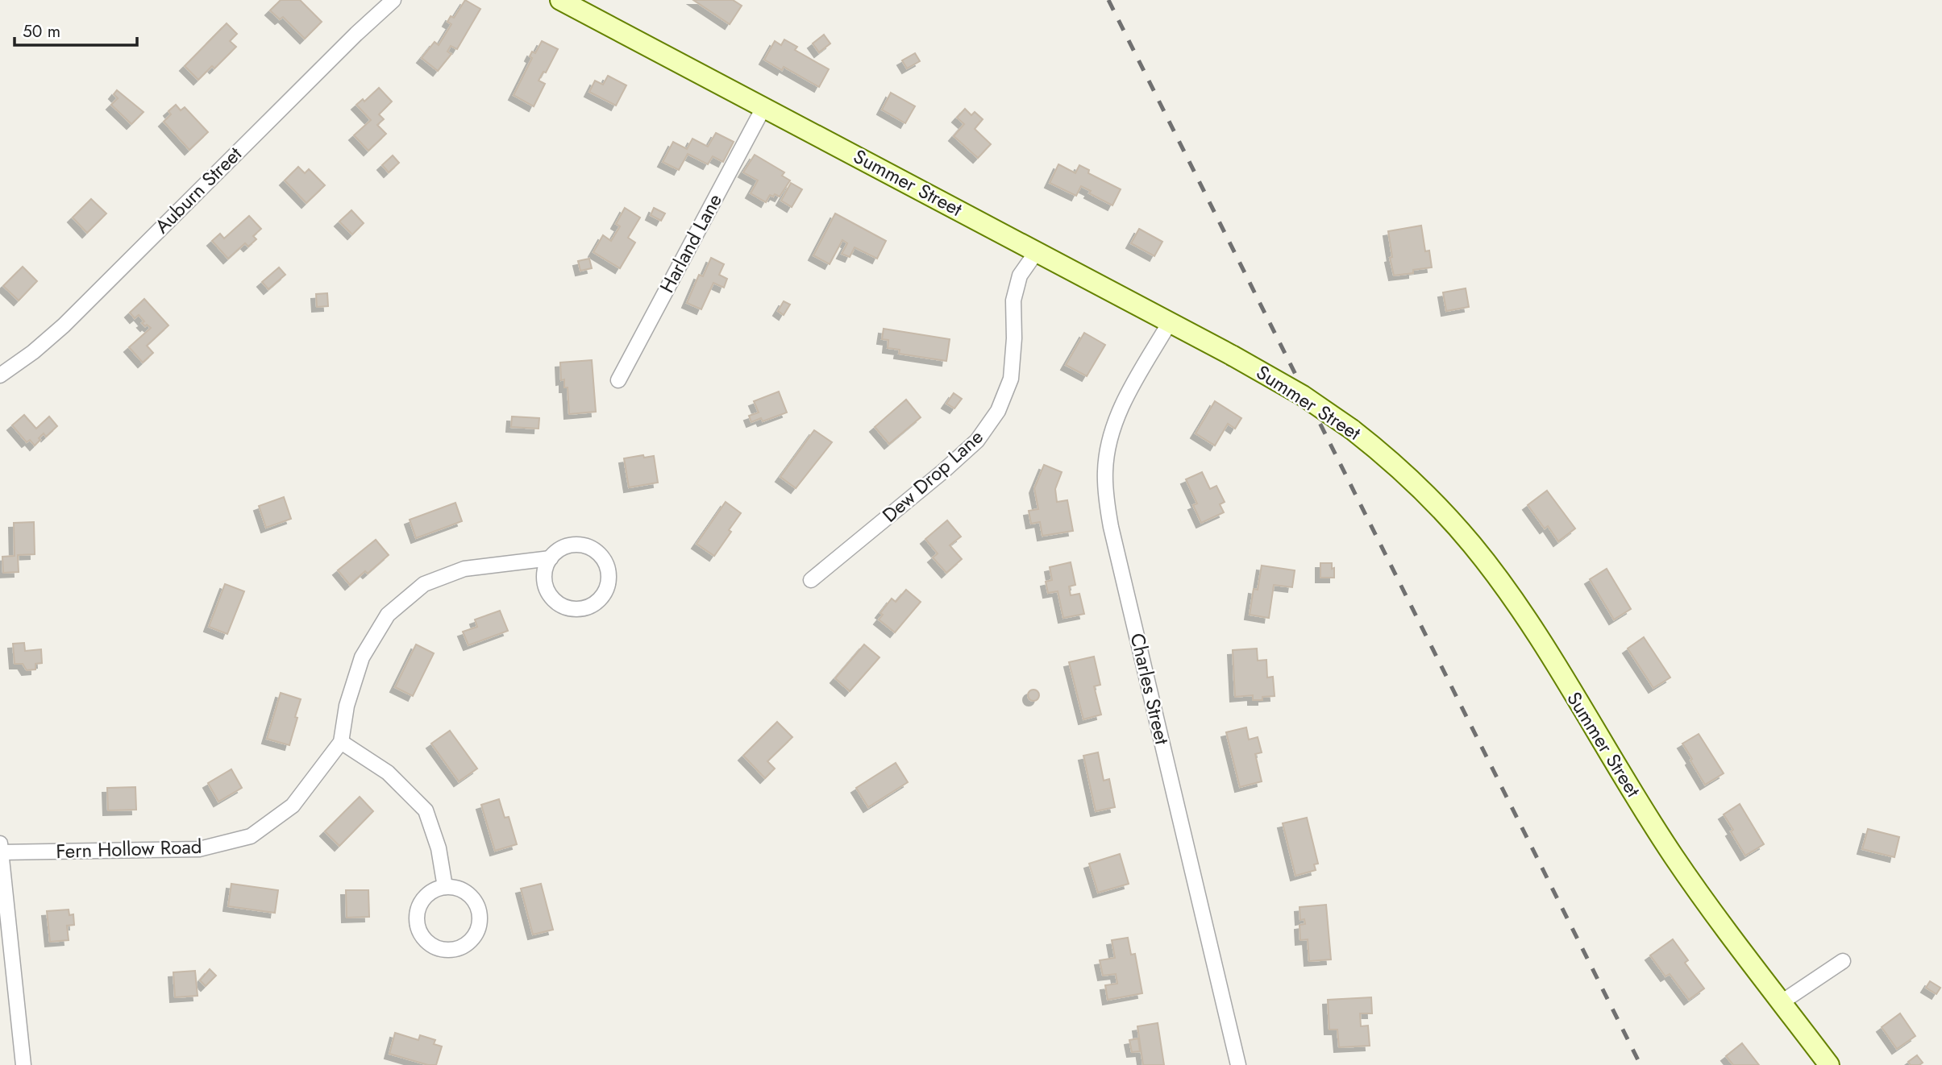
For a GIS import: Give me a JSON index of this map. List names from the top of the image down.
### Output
{
  "streets": {
    "main road": ["Summer Street"],
    "street": [
      "Auburn Street",
      "Harland Lane",
      "Dew Drop Lane",
      "Charles Street",
      "Fern Hollow Road"
    ]
  },
  "crossings": [
    ["Summer Street", "Harland Lane"],
    ["Summer Street", "Dew Drop Lane"],
    ["Summer Street", "Charles Street"]
  ],
  "scale_bar": "50 m"
}
